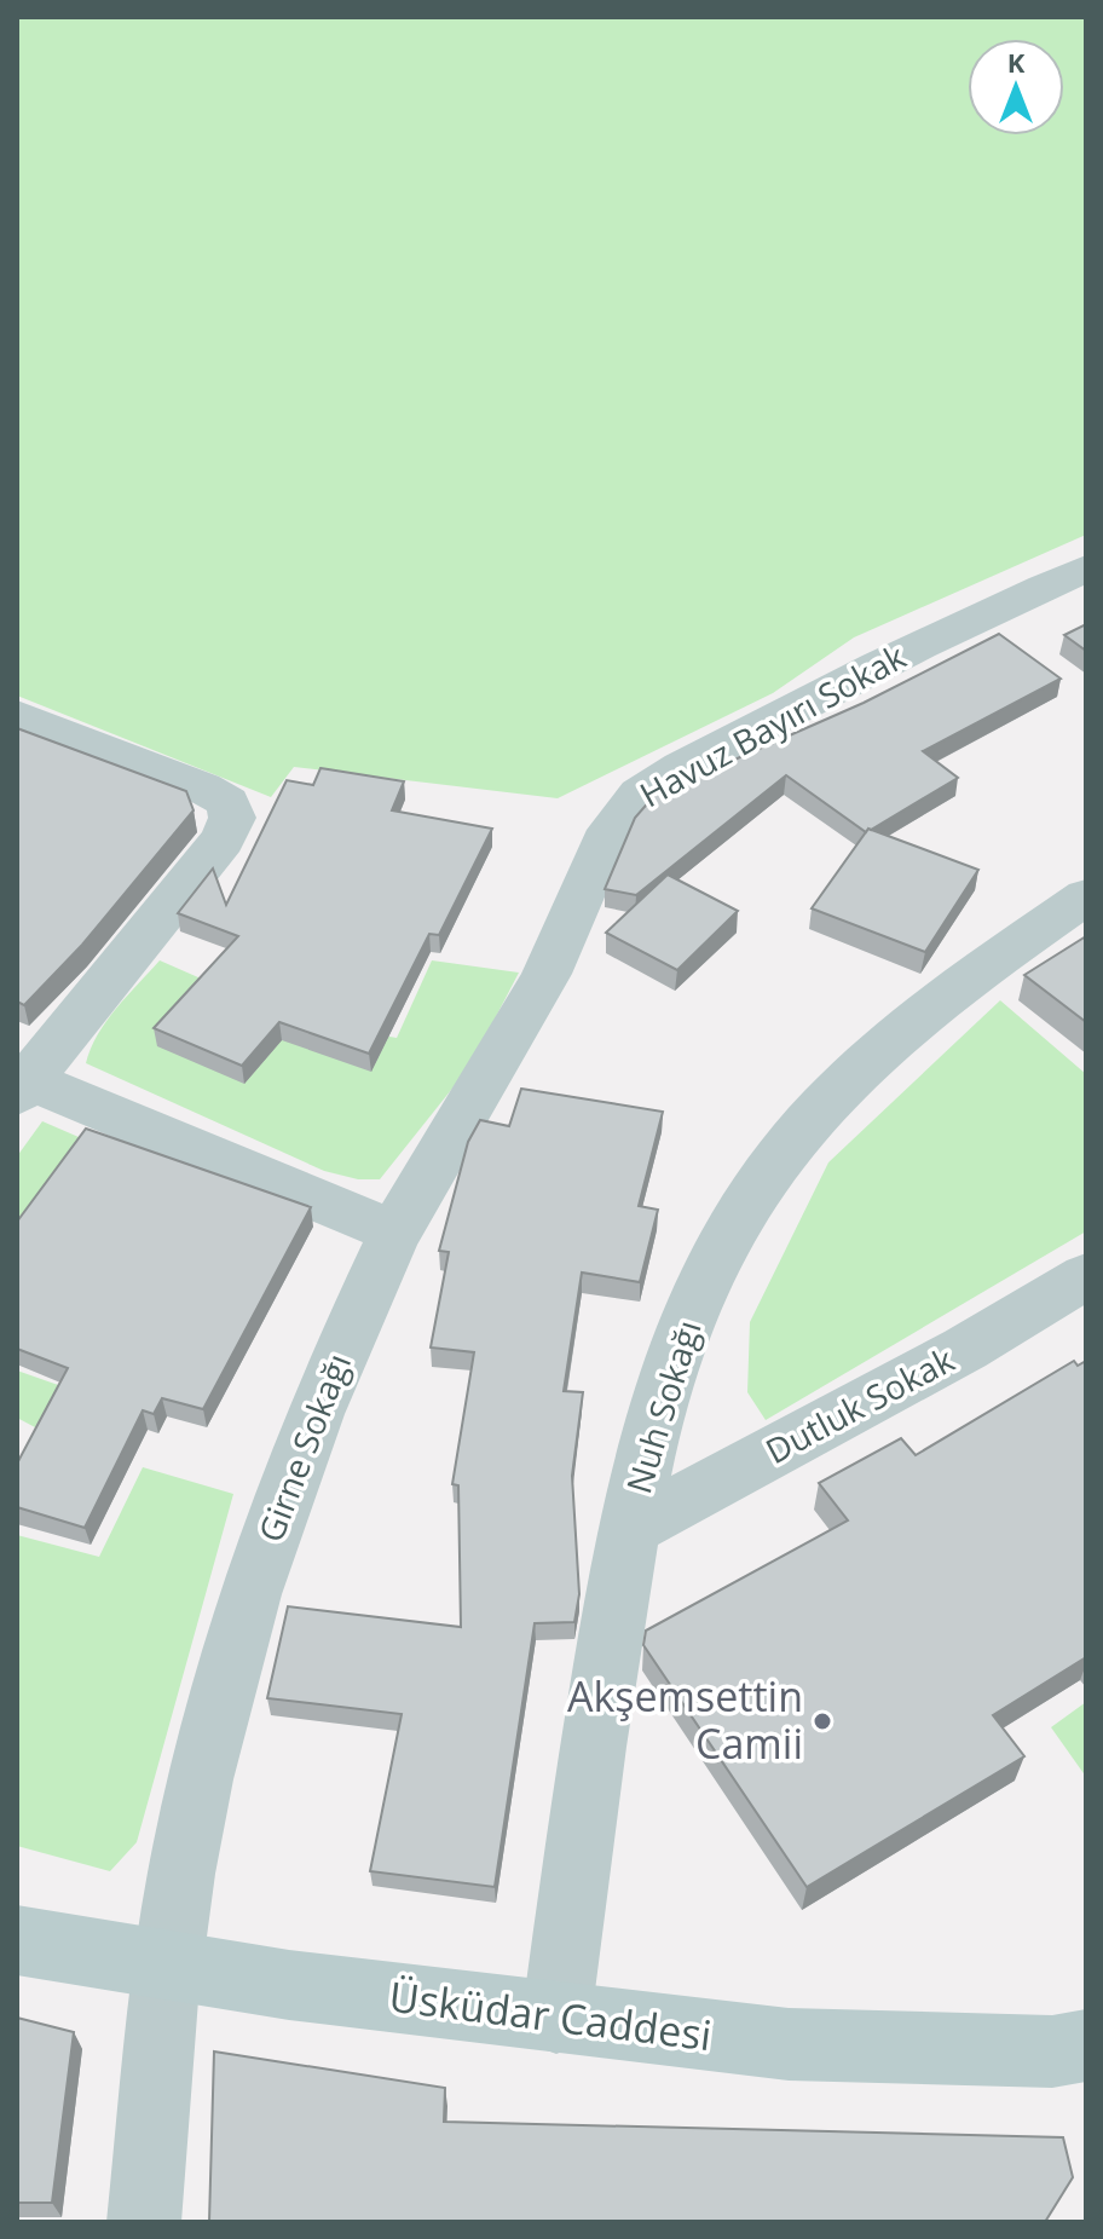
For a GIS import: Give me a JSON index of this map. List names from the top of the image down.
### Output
{
  "streets": {
    "street": [
      "Havuz Bayırı Sokak",
      "Dutluk Sokak",
      "Nuh Sokağı",
      "Girne Sokağı",
      "Üsküdar Caddesi"
    ]
  },
  "crossings": [
    ["Havuz Bayırı Sokak", "Girne Sokağı"],
    ["Dutluk Sokak", "Nuh Sokağı"],
    ["Nuh Sokağı", "Üsküdar Caddesi"],
    ["Girne Sokağı", "Üsküdar Caddesi"]
  ],
  "places": ["Akşemsettin Camii"],
  "north": "top"
}
